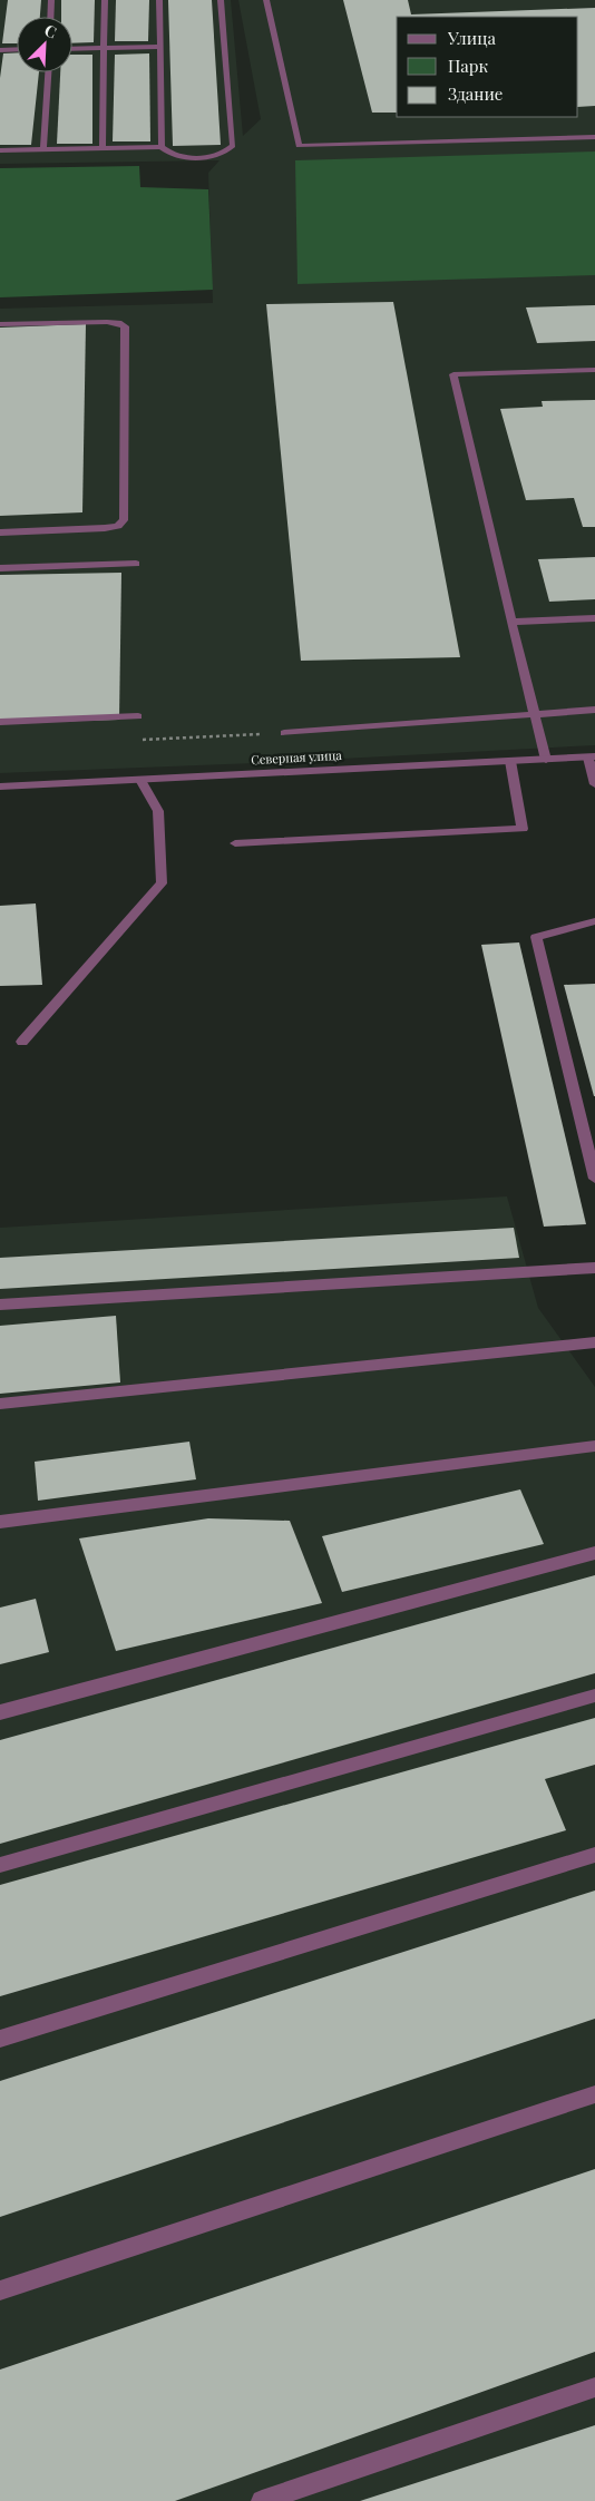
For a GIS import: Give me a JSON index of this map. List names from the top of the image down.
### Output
{
  "streets": {
    "street": ["Северная улица"]
  },
  "legend": ["Улица", "Парк", "Здание"],
  "north": "top right"
}
